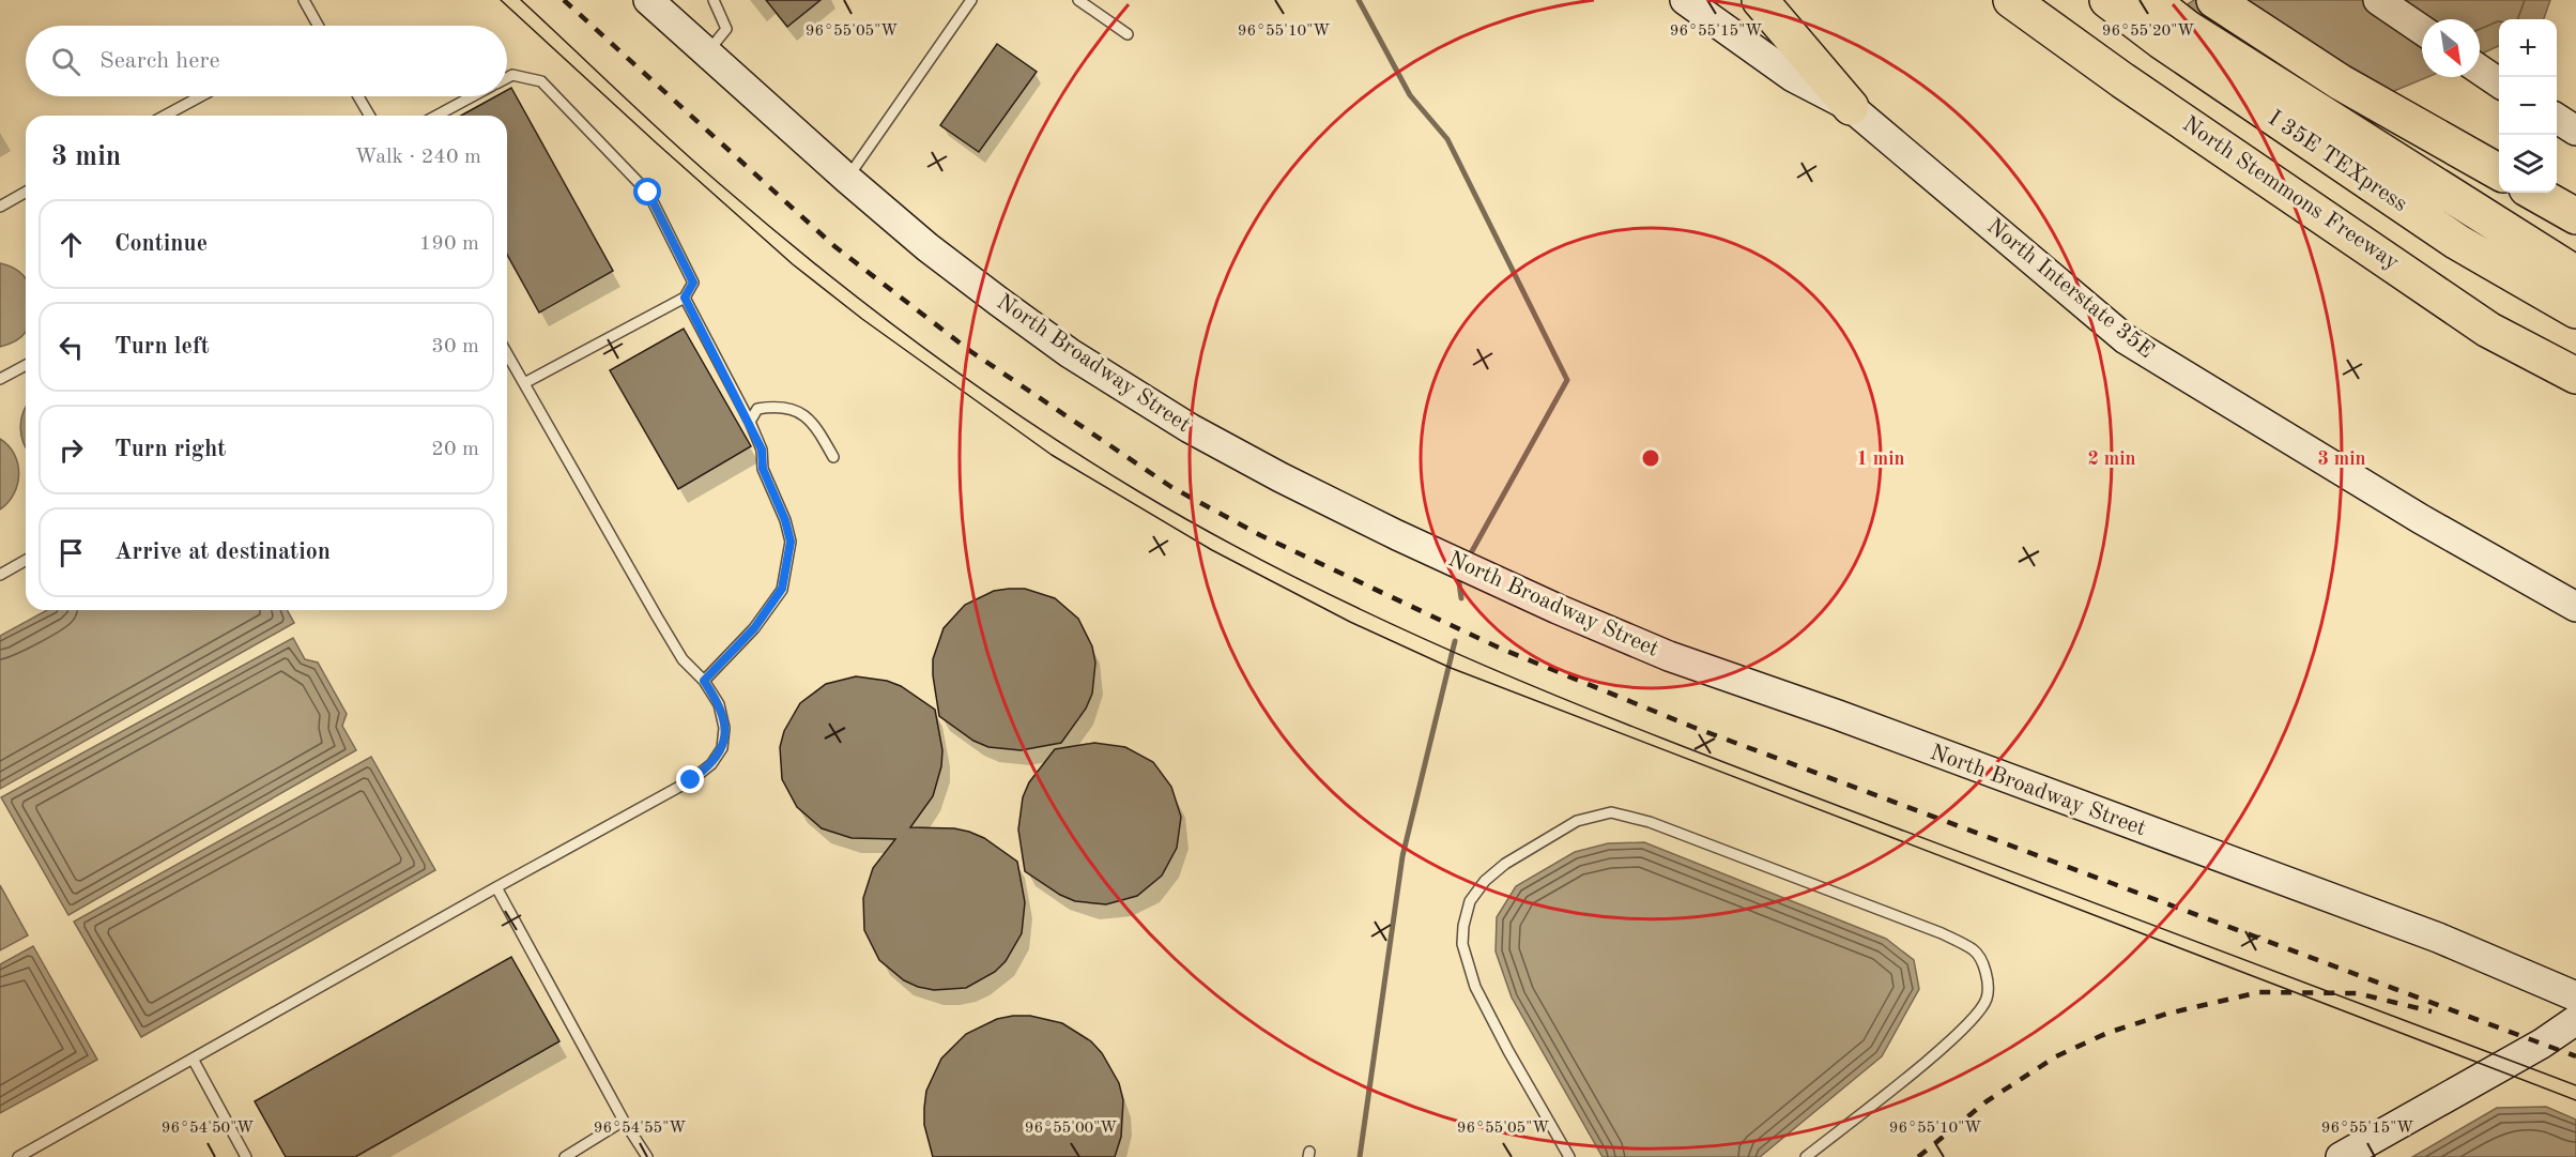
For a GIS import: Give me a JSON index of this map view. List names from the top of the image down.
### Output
{
  "streets": {
    "highway": ["I 35E TEXpress", "North Stemmons Freeway"],
    "street": ["North Interstate 35E", "North Broadway Street"]
  },
  "north": "bottom right",
  "page": {
    "map_buttons": ["+", "−"],
    "search": "Search here",
    "heading": ["3 min", "Walk · 240 m"],
    "list": [
      ["Continue", "190 m"],
      ["Turn left", "30 m"],
      ["Turn right", "20 m"],
      "Arrive at destination"
    ]
  },
  "coordinates": [
    "96°55'10\"W",
    "96°55'20\"W",
    "96°55'05\"W",
    "96°55'15\"W",
    "96°54'50\"W",
    "96°54'55\"W",
    "96°55'00\"W"
  ],
  "rings": ["1 min", "2 min", "3 min"]
}
